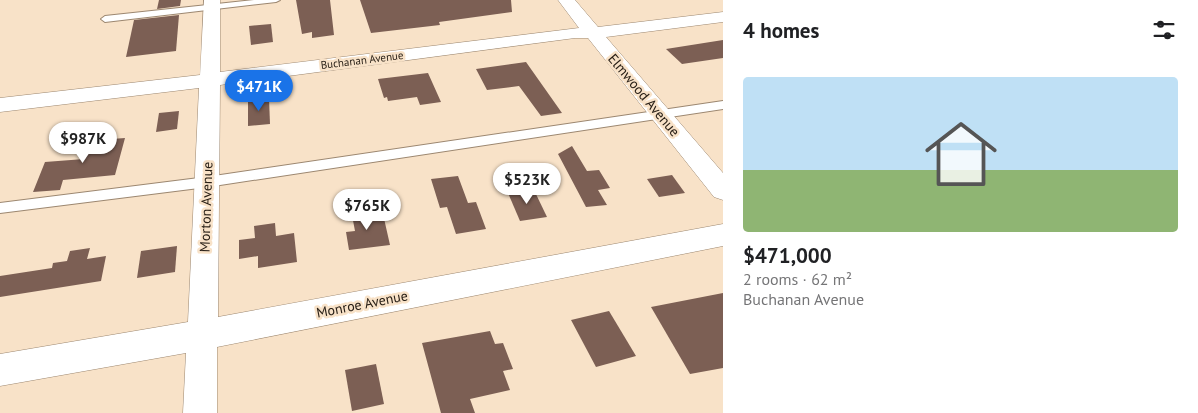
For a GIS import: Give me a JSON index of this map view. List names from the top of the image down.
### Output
{
  "streets": {
    "street": [
      "Buchanan Avenue",
      "Elmwood Avenue",
      "Morton Avenue",
      "Monroe Avenue"
    ]
  },
  "crossings": [
    ["Buchanan Avenue", "Elmwood Avenue"],
    ["Buchanan Avenue", "Morton Avenue"],
    ["Morton Avenue", "Monroe Avenue"]
  ],
  "page": {
    "heading": "4 homes",
    "list": [
      {
        "name": "$471,000",
        "note": "2 rooms · 62 m² · Buchanan Avenue"
      }
    ],
    "price": [
      "$471K",
      "$987K",
      "$523K",
      "$765K"
    ]
  }
}
